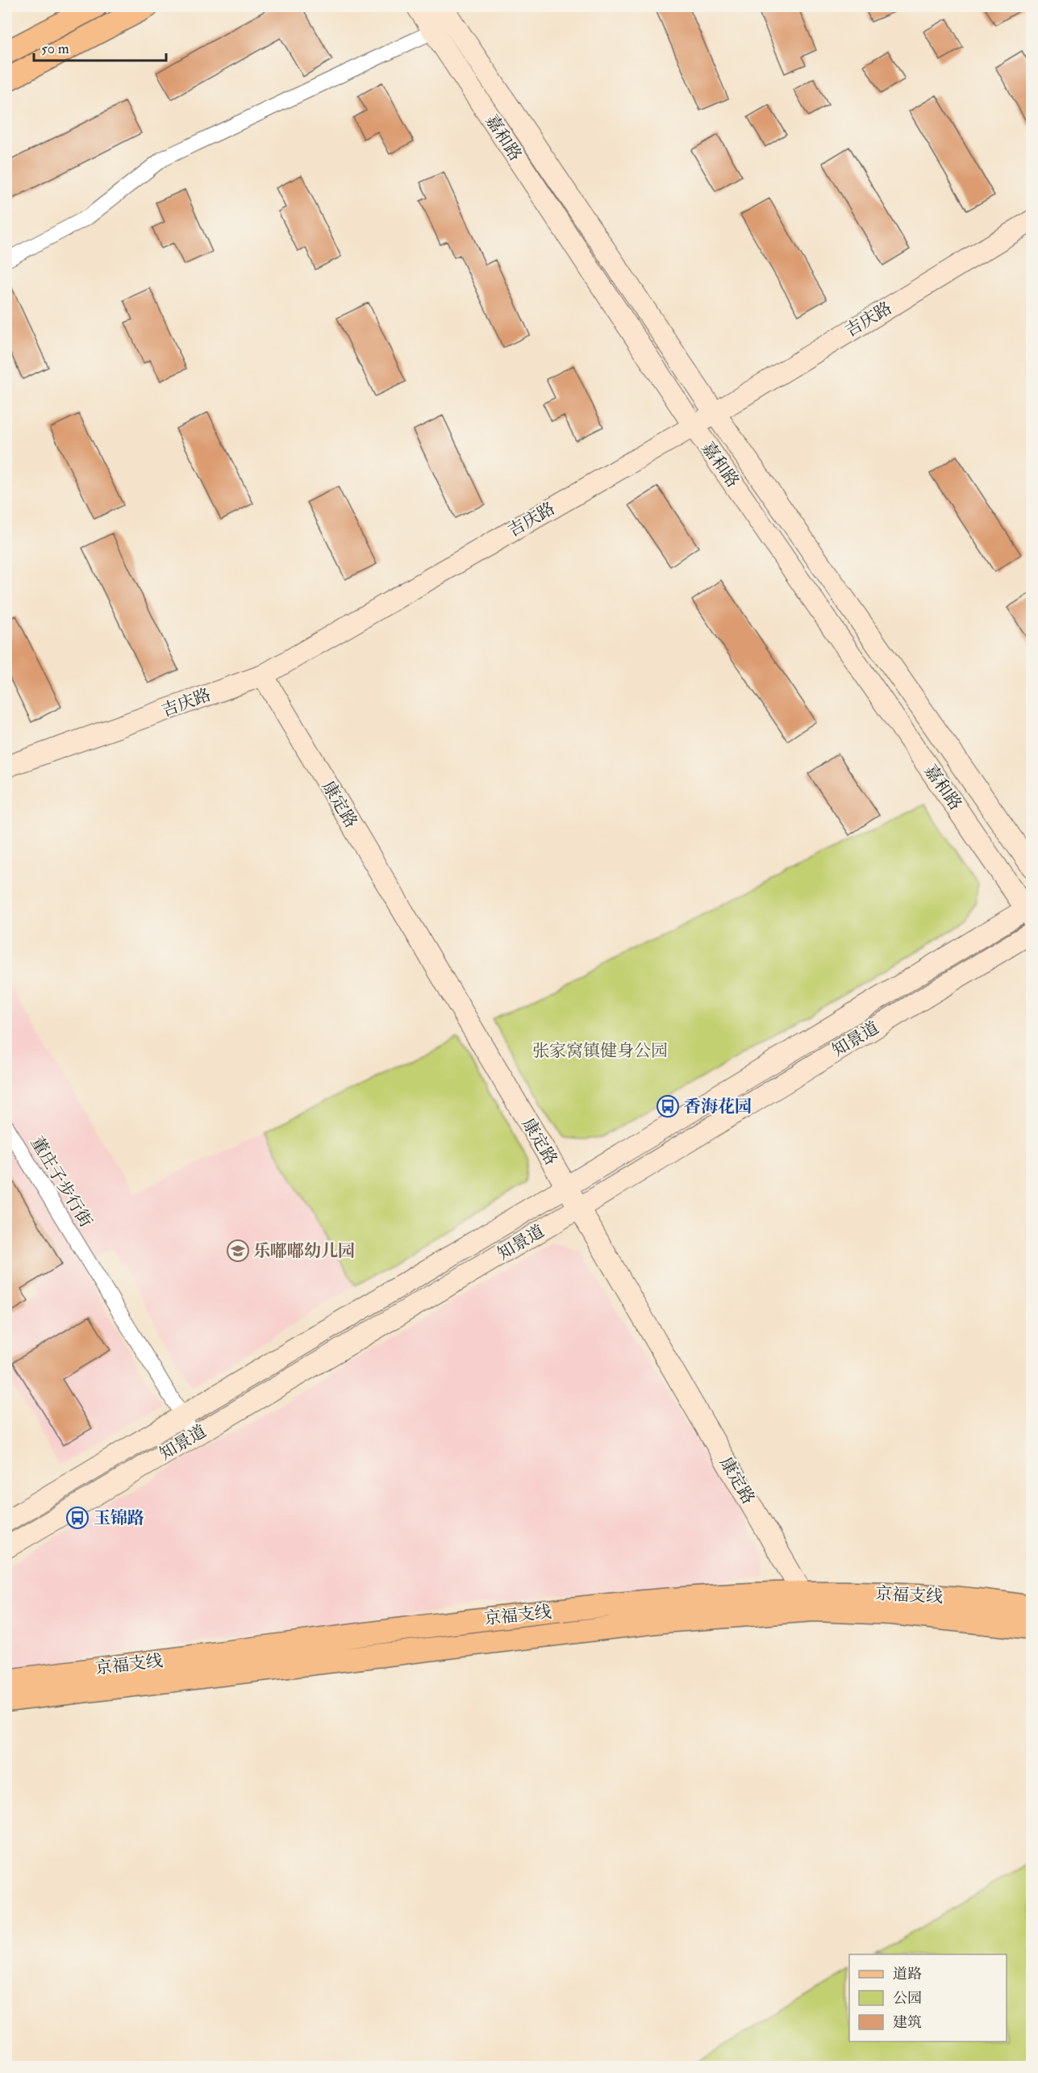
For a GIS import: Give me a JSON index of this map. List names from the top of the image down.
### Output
{
  "streets": {
    "main road": [
      "嘉和路",
      "吉庆路",
      "康定路",
      "知景道",
      "京福支线"
    ],
    "street": ["董庄子步行街"]
  },
  "crossings": [
    ["嘉和路", "吉庆路"],
    ["嘉和路", "知景道"],
    ["吉庆路", "康定路"],
    ["康定路", "知景道"],
    ["康定路", "京福支线"],
    ["知景道", "董庄子步行街"]
  ],
  "parks": ["张家窝镇健身公园"],
  "places": {
    "bus stop": ["香海花园", "玉锦路"],
    "school or university": ["乐嘟嘟幼儿园"]
  },
  "legend": ["道路", "公园", "建筑"],
  "scale_bar": "50 m"
}
